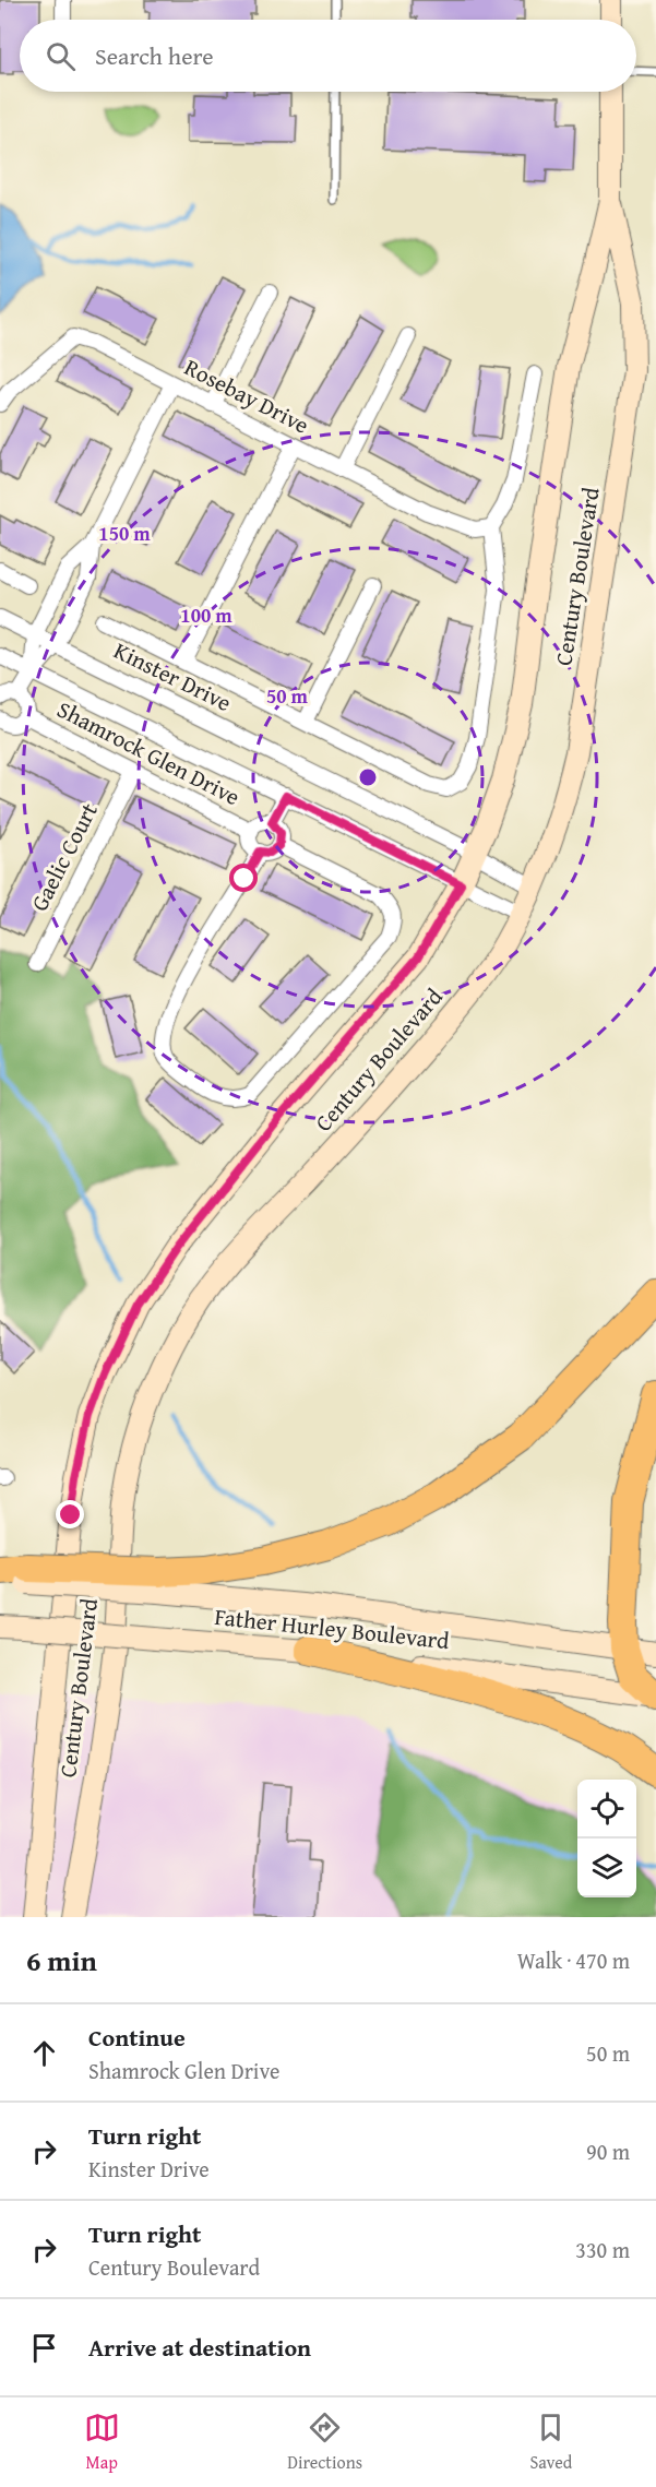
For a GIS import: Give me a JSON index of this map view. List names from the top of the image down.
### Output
{
  "streets": {
    "street": [
      "Rosebay Drive",
      "Century Boulevard",
      "Kinster Drive",
      "Shamrock Glen Drive",
      "Gaelic Court",
      "Father Hurley Boulevard"
    ]
  },
  "crossings": [
    ["Century Boulevard", "Kinster Drive"],
    ["Shamrock Glen Drive", "Gaelic Court"]
  ],
  "page": {
    "search": "Search here",
    "heading": ["6 min", "Walk · 470 m"],
    "list": [
      ["Continue", "Shamrock Glen Drive", "50 m"],
      ["Turn right", "Kinster Drive", "90 m"],
      ["Turn right", "Century Boulevard", "330 m"],
      "Arrive at destination"
    ],
    "nav": ["Map", "Directions", "Saved"]
  },
  "rings": ["150 m", "100 m", "50 m"]
}
